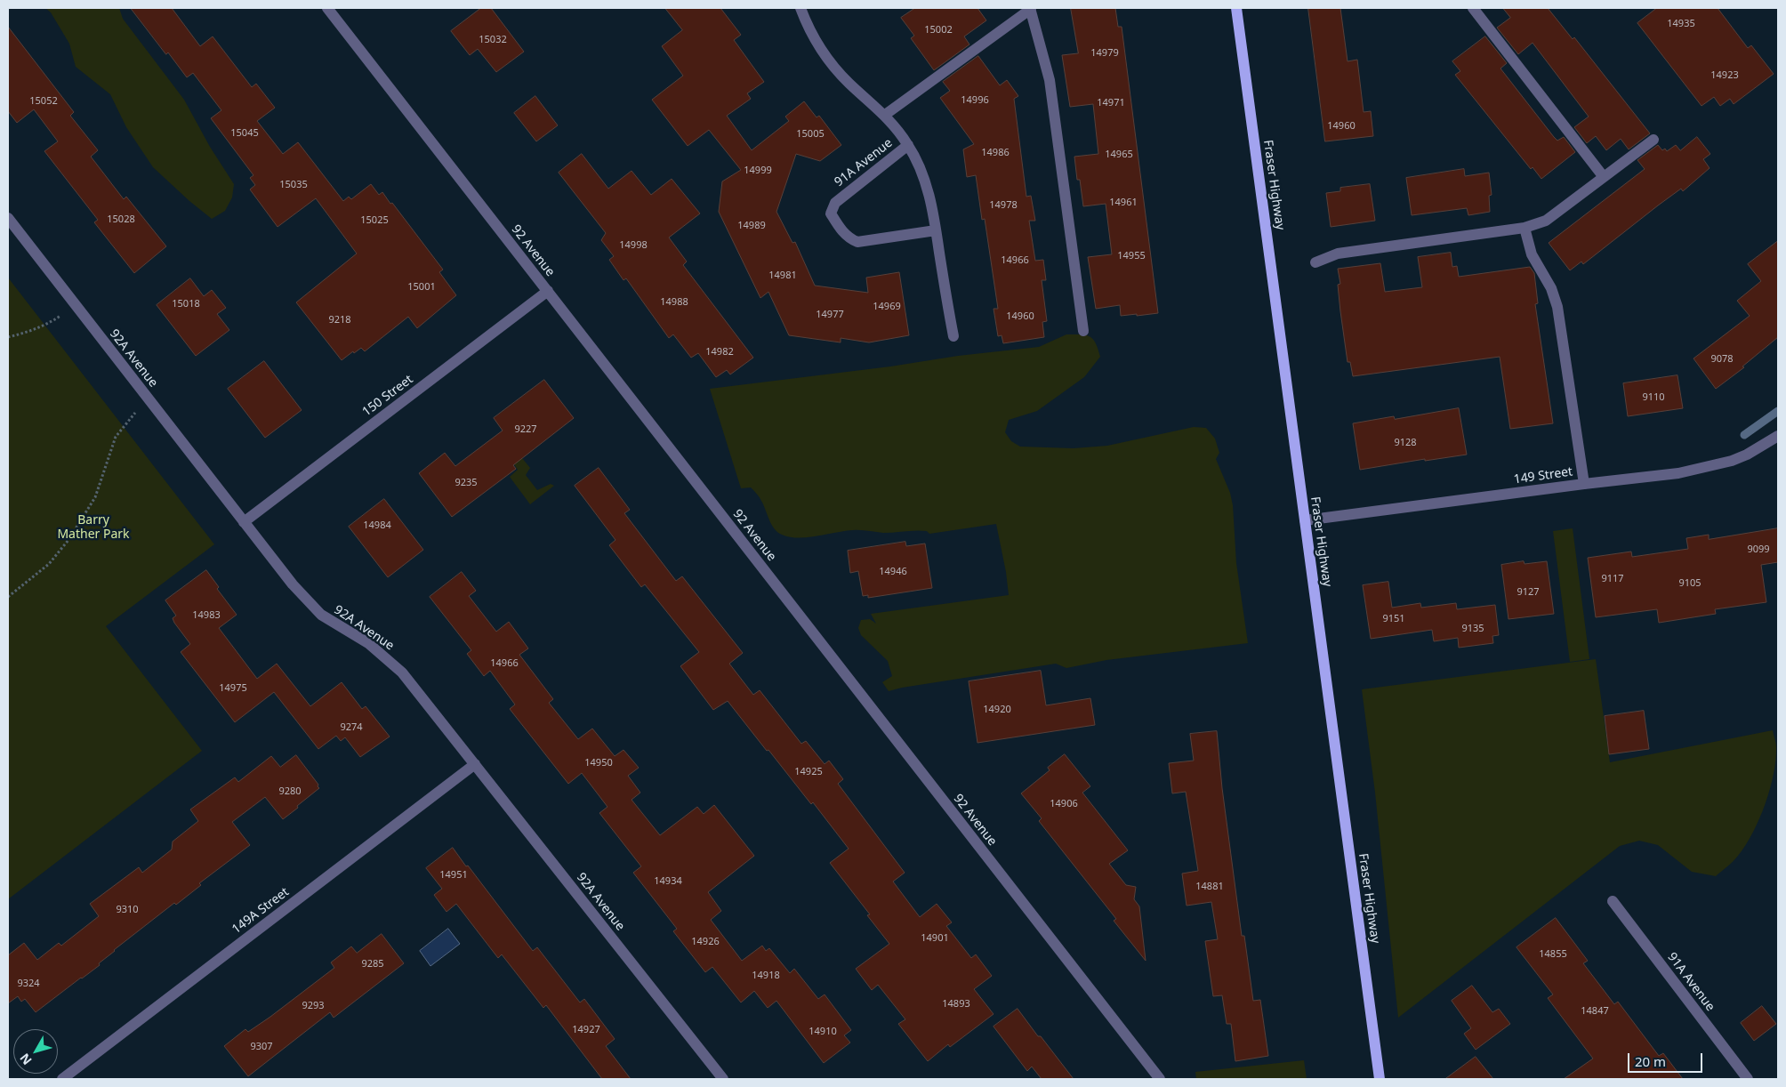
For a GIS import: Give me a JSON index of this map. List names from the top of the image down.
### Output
{
  "streets": {
    "main road": ["Fraser Highway"],
    "street": [
      "91A Avenue",
      "92 Avenue",
      "92A Avenue",
      "150 Street",
      "149 Street",
      "149A Street"
    ]
  },
  "crossings": [
    ["Fraser Highway", "149 Street"],
    ["92 Avenue", "150 Street"],
    ["92A Avenue", "150 Street"],
    ["92A Avenue", "149A Street"]
  ],
  "parks": ["Barry Mather Park"],
  "house_numbers": [
    "14935",
    "15002",
    "15032",
    "14979",
    "14923",
    "14996",
    "15052",
    "14971",
    "14960",
    "15045",
    "15005",
    "14986",
    "14965",
    "14999",
    "15035",
    "14961",
    "14978",
    "15028",
    "15025",
    "14989",
    "14998",
    "14955",
    "14966",
    "14981",
    "15001",
    "14988",
    "15018",
    "14969",
    "14977",
    "14960",
    "9218",
    "14982",
    "9078",
    "9110",
    "9227",
    "9128",
    "9235",
    "14984",
    "9099",
    "14946",
    "9117",
    "9105",
    "9127",
    "14983",
    "9151",
    "9135",
    "14966",
    "14975",
    "14920",
    "9274",
    "14950",
    "14925",
    "9280",
    "14906",
    "14951",
    "14934",
    "14881",
    "9310",
    "14901",
    "14926",
    "14855",
    "9285",
    "14918",
    "9324",
    "14893",
    "9293",
    "14847",
    "14927",
    "14910",
    "9307"
  ],
  "scale_bar": "20 m",
  "north": "bottom left"
}
